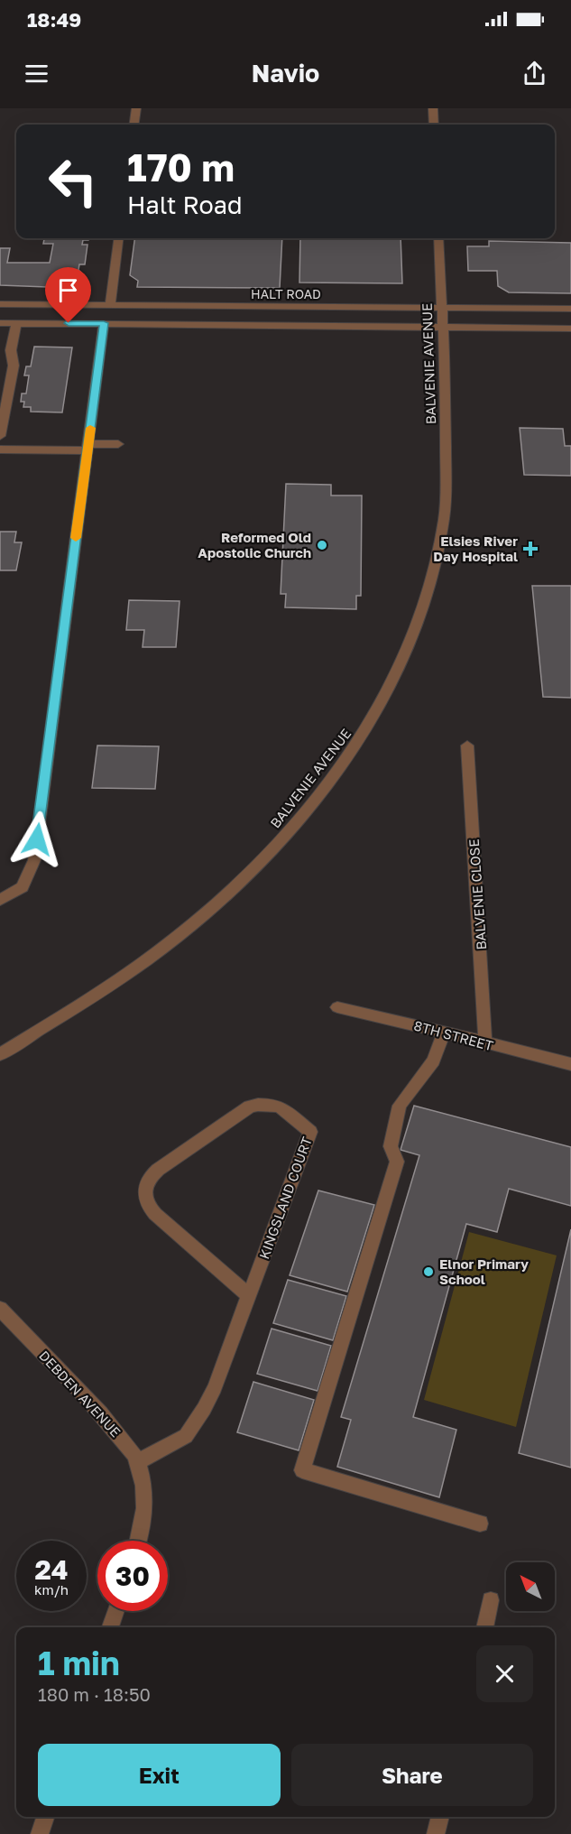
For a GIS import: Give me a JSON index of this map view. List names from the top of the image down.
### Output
{
  "streets": {
    "street": [
      "HALT ROAD",
      "BALVENIE AVENUE",
      "BALVENIE CLOSE",
      "8TH STREET",
      "KINGSLAND COURT",
      "DEBDEN AVENUE"
    ]
  },
  "crossings": [
    ["HALT ROAD", "BALVENIE AVENUE"],
    ["BALVENIE CLOSE", "8TH STREET"],
    ["KINGSLAND COURT", "DEBDEN AVENUE"]
  ],
  "places": {
    "other": ["Reformed Old Apostolic Church", "Elnor Primary School"],
    "health": ["Elsies River Day Hospital"]
  },
  "north": "top left",
  "page": {
    "status": "18:49",
    "header": "Navio",
    "turn": ["170 m", "Halt Road"],
    "speed": "24 km/h",
    "limit": "30",
    "heading": ["1 min", "180 m · 18:50"],
    "buttons": ["Exit", "Share"]
  }
}
